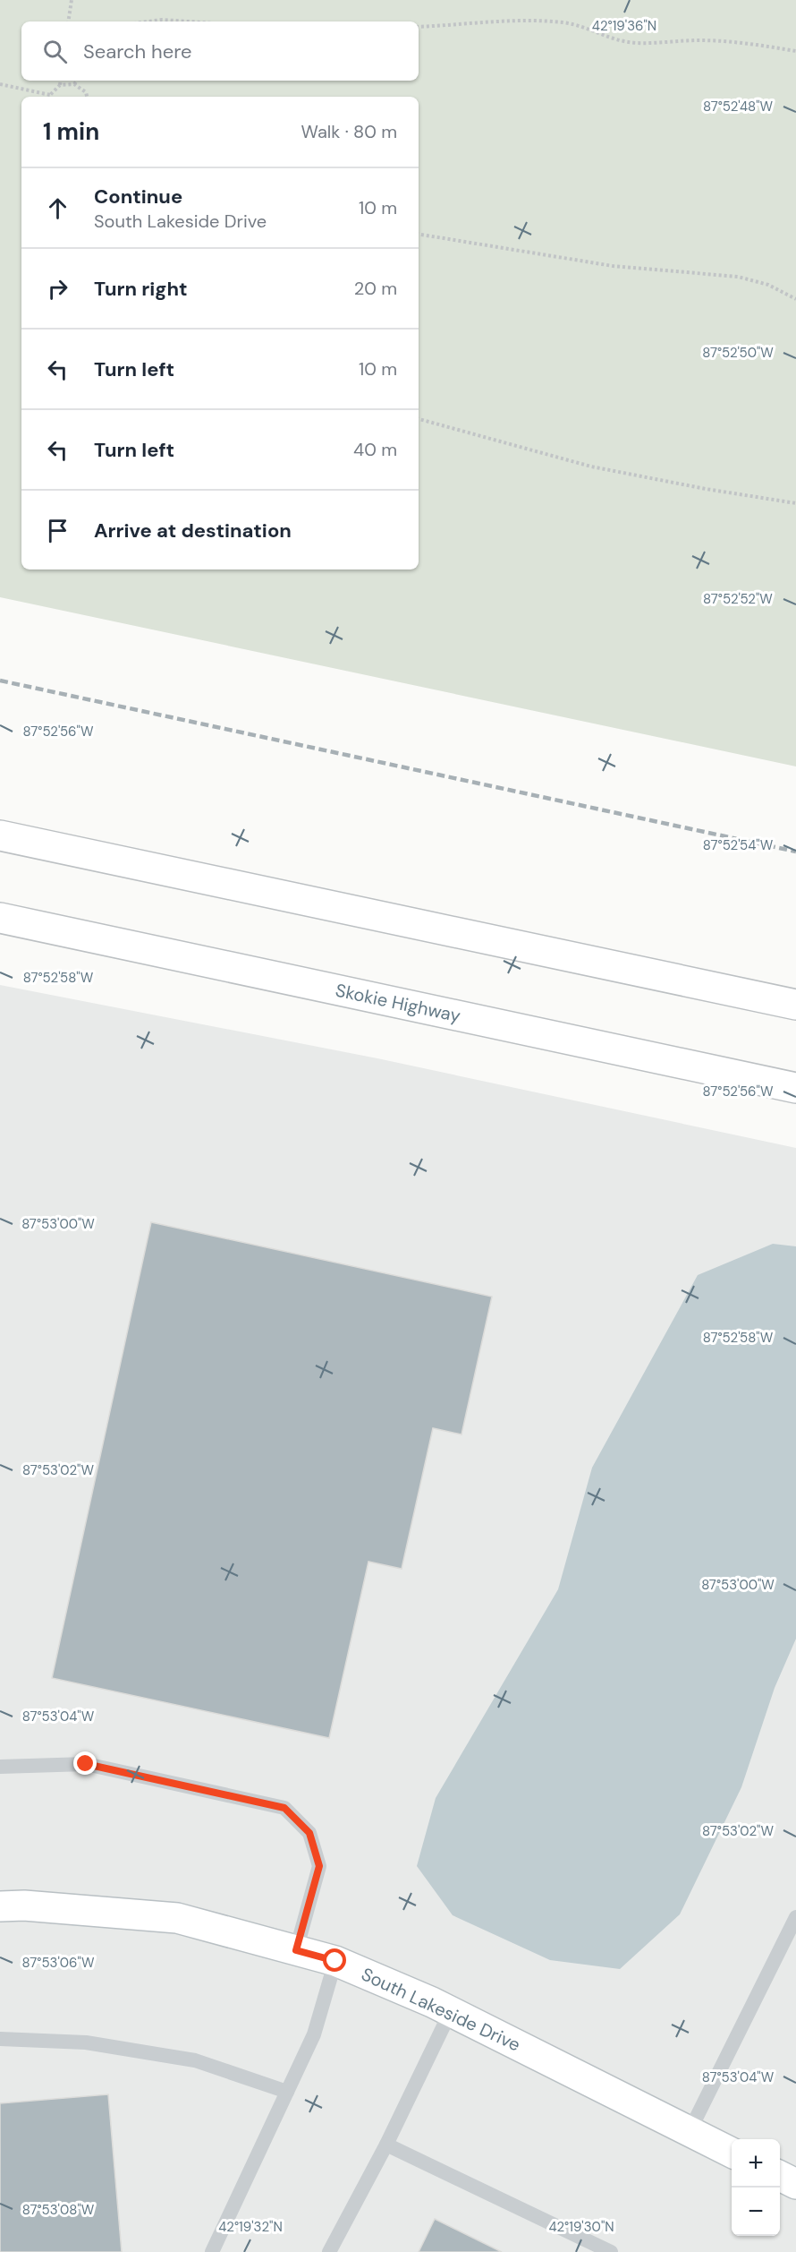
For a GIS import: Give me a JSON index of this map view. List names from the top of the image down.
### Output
{
  "streets": {
    "main road": ["Skokie Highway", "South Lakeside Drive"]
  },
  "page": {
    "search": "Search here",
    "heading": ["1 min", "Walk · 80 m"],
    "list": [
      ["Continue", "South Lakeside Drive", "10 m"],
      ["Turn right", "20 m"],
      ["Turn left", "10 m"],
      ["Turn left", "40 m"],
      "Arrive at destination"
    ],
    "map_buttons": ["+", "−"]
  },
  "coordinates": [
    "42°19'36\"N",
    "87°52'48\"W",
    "87°52'50\"W",
    "87°52'52\"W",
    "87°52'56\"W",
    "87°52'54\"W",
    "87°52'58\"W",
    "87°53'00\"W",
    "87°53'02\"W",
    "87°53'04\"W",
    "87°53'06\"W",
    "87°53'08\"W",
    "42°19'32\"N",
    "42°19'30\"N"
  ]
}
